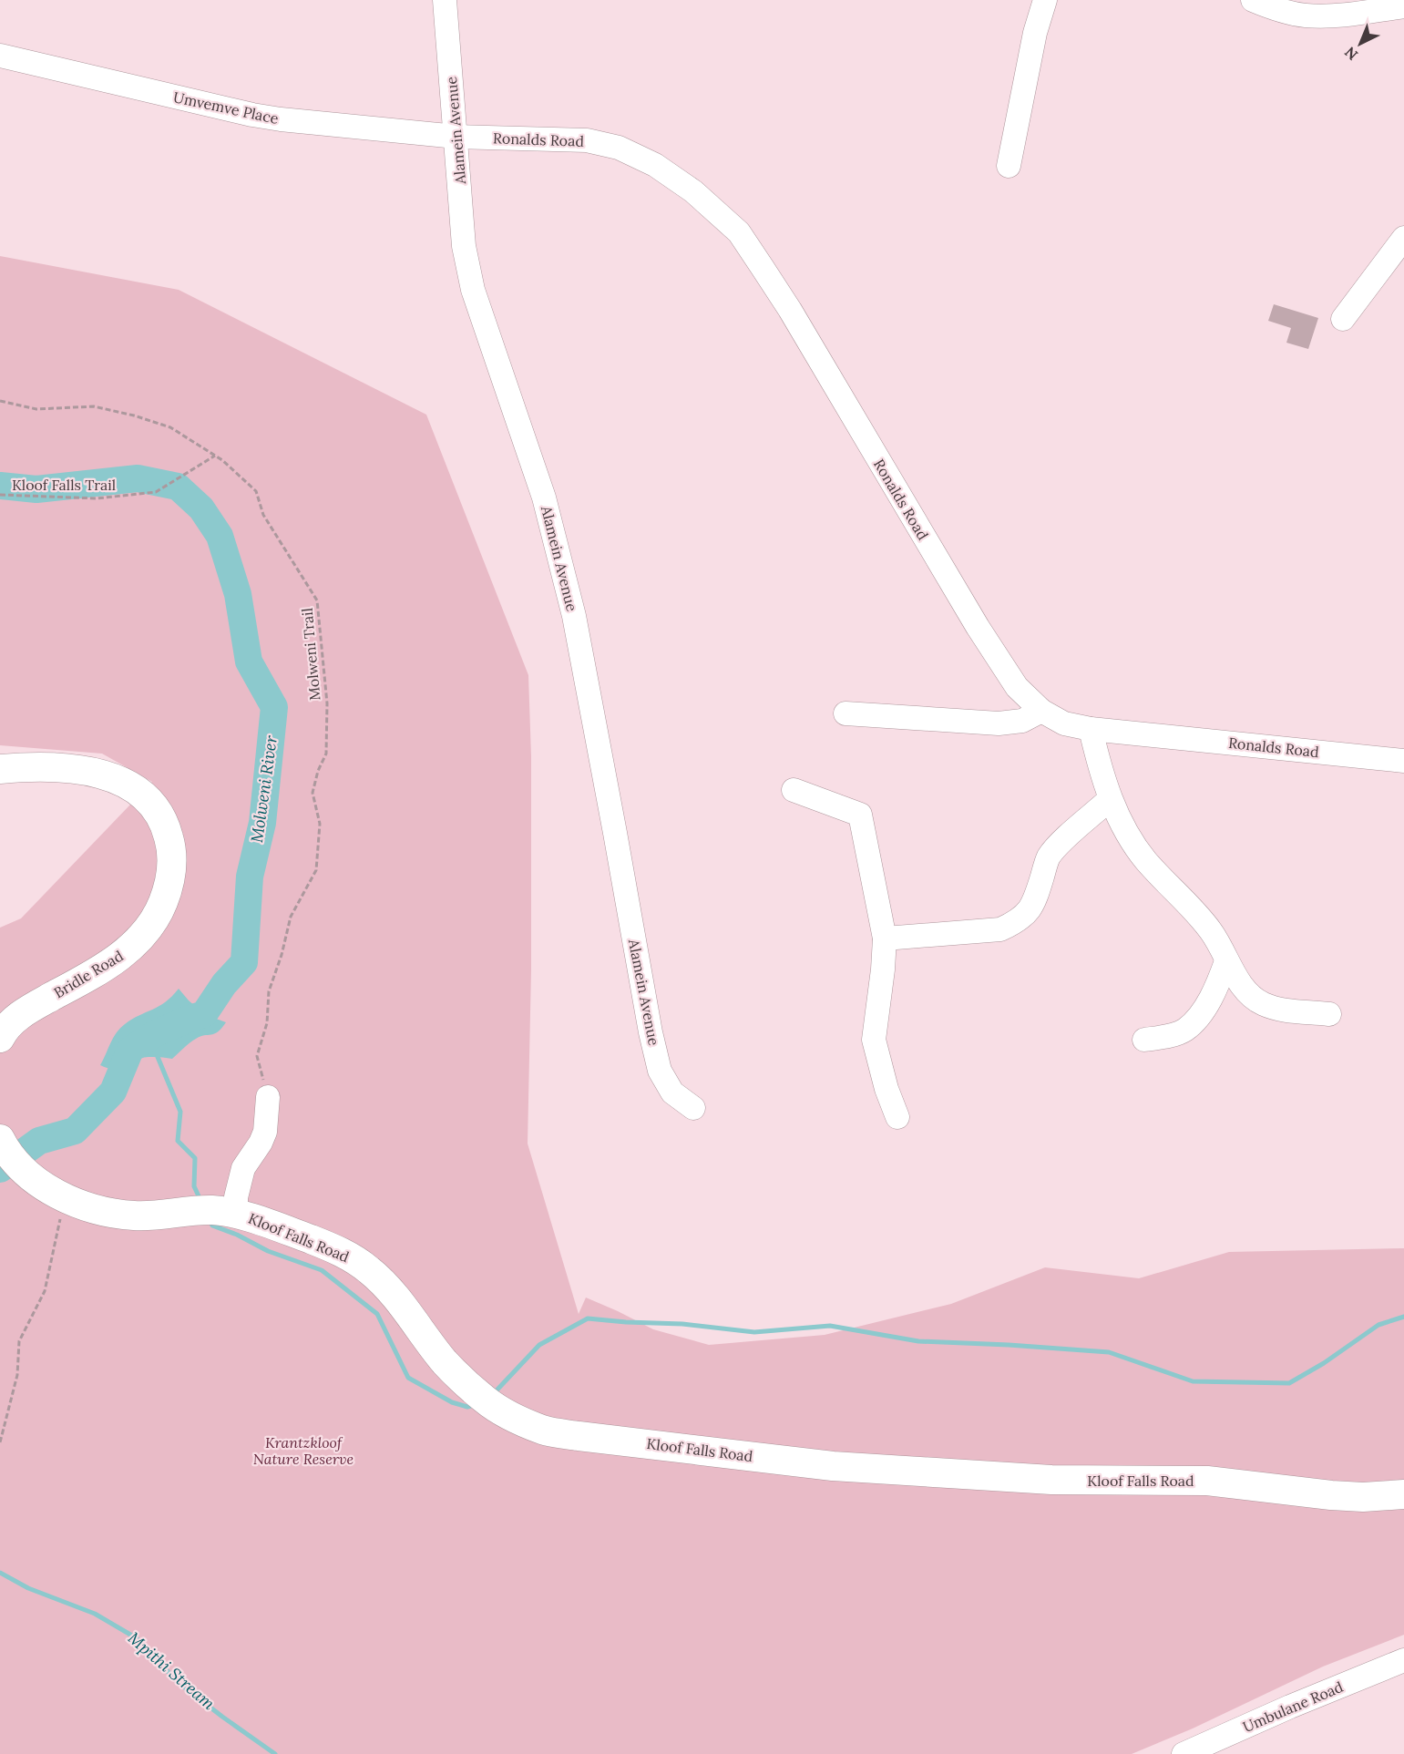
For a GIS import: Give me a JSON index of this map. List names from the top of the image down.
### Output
{
  "streets": {
    "main road": ["Bridle Road", "Kloof Falls Road"],
    "street": [
      "Umvemve Place",
      "Alamein Avenue",
      "Ronalds Road",
      "Umbulane Road"
    ],
    "path": ["Kloof Falls Trail", "Molweni Trail"]
  },
  "crossings": [
    ["Umvemve Place", "Alamein Avenue"],
    ["Umvemve Place", "Ronalds Road"],
    ["Alamein Avenue", "Ronalds Road"],
    ["Kloof Falls Trail", "Molweni Trail"]
  ],
  "water": ["Molweni River", "Mpithi Stream"],
  "parks": ["Krantzkloof Nature Reserve"],
  "north": "bottom left"
}
